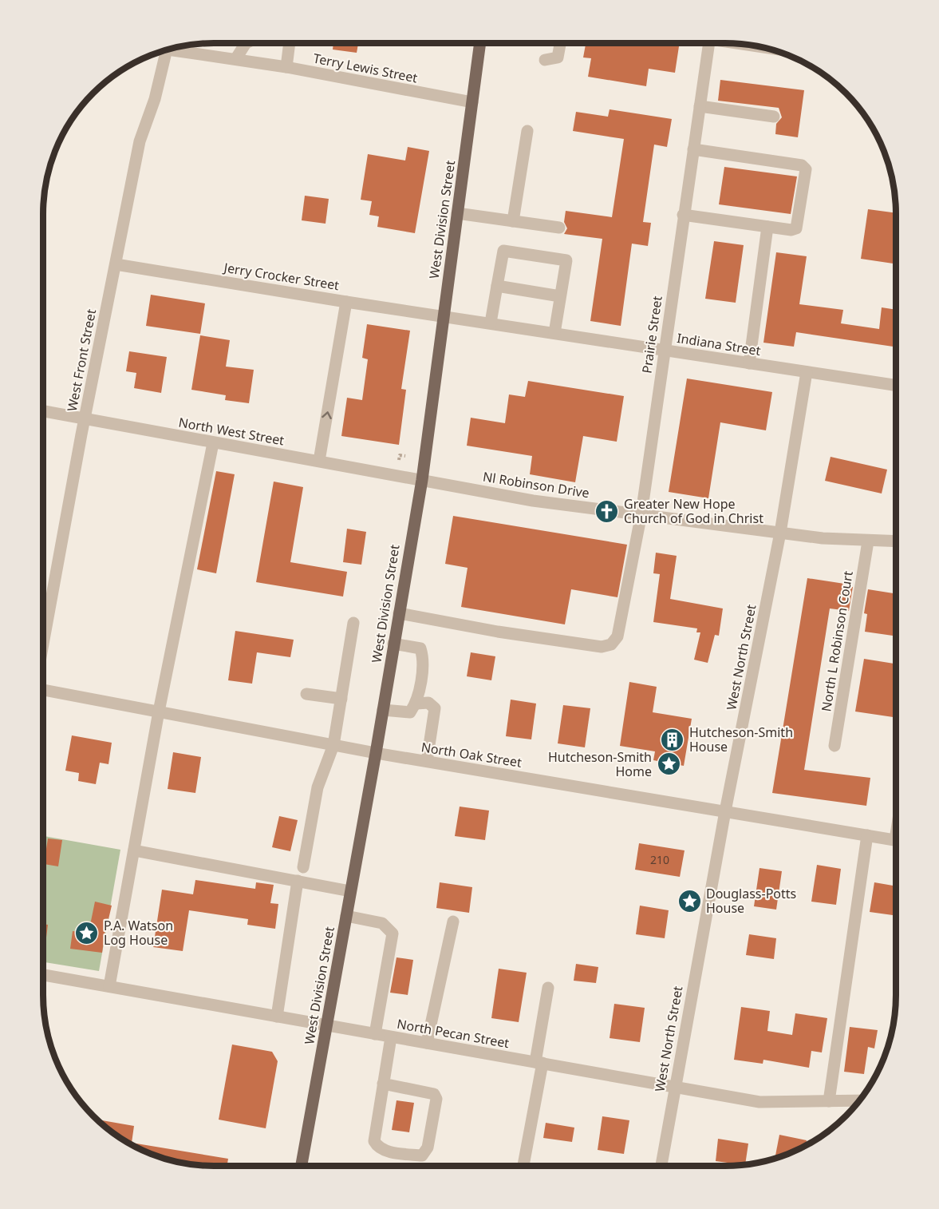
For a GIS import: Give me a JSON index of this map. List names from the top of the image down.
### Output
{
  "streets": {
    "main road": ["West Division Street"],
    "street": [
      "Terry Lewis Street",
      "Jerry Crocker Street",
      "Prairie Street",
      "Indiana Street",
      "West Front Street",
      "North West Street",
      "Nl Robinson Drive",
      "North L Robinson Court",
      "West North Street",
      "North Oak Street",
      "North Pecan Street"
    ]
  },
  "crossings": [
    ["Terry Lewis Street", "West Division Street"],
    ["West Division Street", "Jerry Crocker Street"],
    ["West Division Street", "Prairie Street"],
    ["West Division Street", "Indiana Street"],
    ["West Division Street", "North West Street"],
    ["West Division Street", "Nl Robinson Drive"],
    ["West Division Street", "North Oak Street"],
    ["West Division Street", "North Pecan Street"],
    ["Jerry Crocker Street", "Indiana Street"],
    ["Jerry Crocker Street", "West Front Street"],
    ["Prairie Street", "Indiana Street"],
    ["Prairie Street", "Nl Robinson Drive"],
    ["Indiana Street", "West North Street"],
    ["West Front Street", "North West Street"],
    ["North West Street", "Nl Robinson Drive"],
    ["Nl Robinson Drive", "North L Robinson Court"],
    ["Nl Robinson Drive", "West North Street"],
    ["West North Street", "North Oak Street"],
    ["West North Street", "North Pecan Street"]
  ],
  "places": {
    "church": ["Greater New Hope Church of God in Christ"],
    "building": ["Hutcheson-Smith House"],
    "place": ["Hutcheson-Smith Home", "Douglass-Potts House", "P.A. Watson Log House"]
  },
  "house_numbers": ["210"]
}
